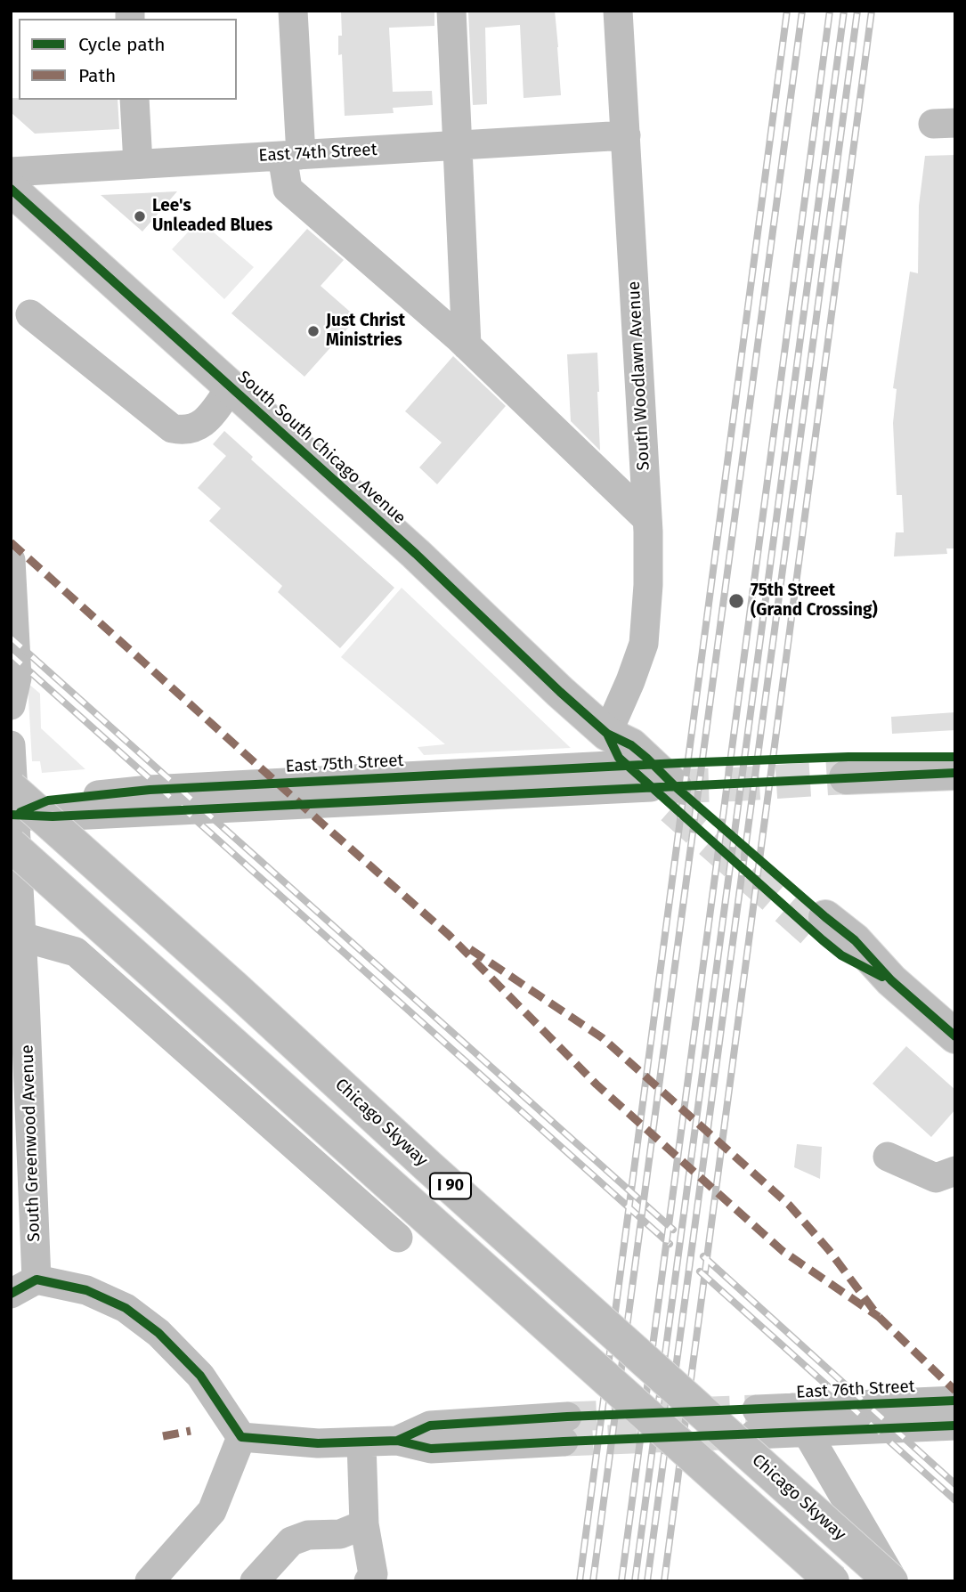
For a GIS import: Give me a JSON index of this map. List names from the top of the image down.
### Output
{
  "streets": {
    "main road": ["South South Chicago Avenue", "Chicago Skyway", "I 90"],
    "street": [
      "East 74th Street",
      "South Woodlawn Avenue",
      "East 75th Street",
      "South Greenwood Avenue",
      "East 76th Street"
    ]
  },
  "crossings": [
    ["East 74th Street", "South Woodlawn Avenue"],
    ["South Woodlawn Avenue", "South South Chicago Avenue"],
    ["South South Chicago Avenue", "East 75th Street"],
    ["East 75th Street", "Chicago Skyway"],
    ["East 75th Street", "South Greenwood Avenue"],
    ["East 75th Street", "I 90"],
    ["Chicago Skyway", "South Greenwood Avenue"],
    ["Chicago Skyway", "I 90"],
    ["South Greenwood Avenue", "I 90"]
  ],
  "places": ["Lee's Unleaded Blues", "Just Christ Ministries", "75th Street (Grand Crossing)"],
  "legend": ["Cycle path", "Path"]
}
